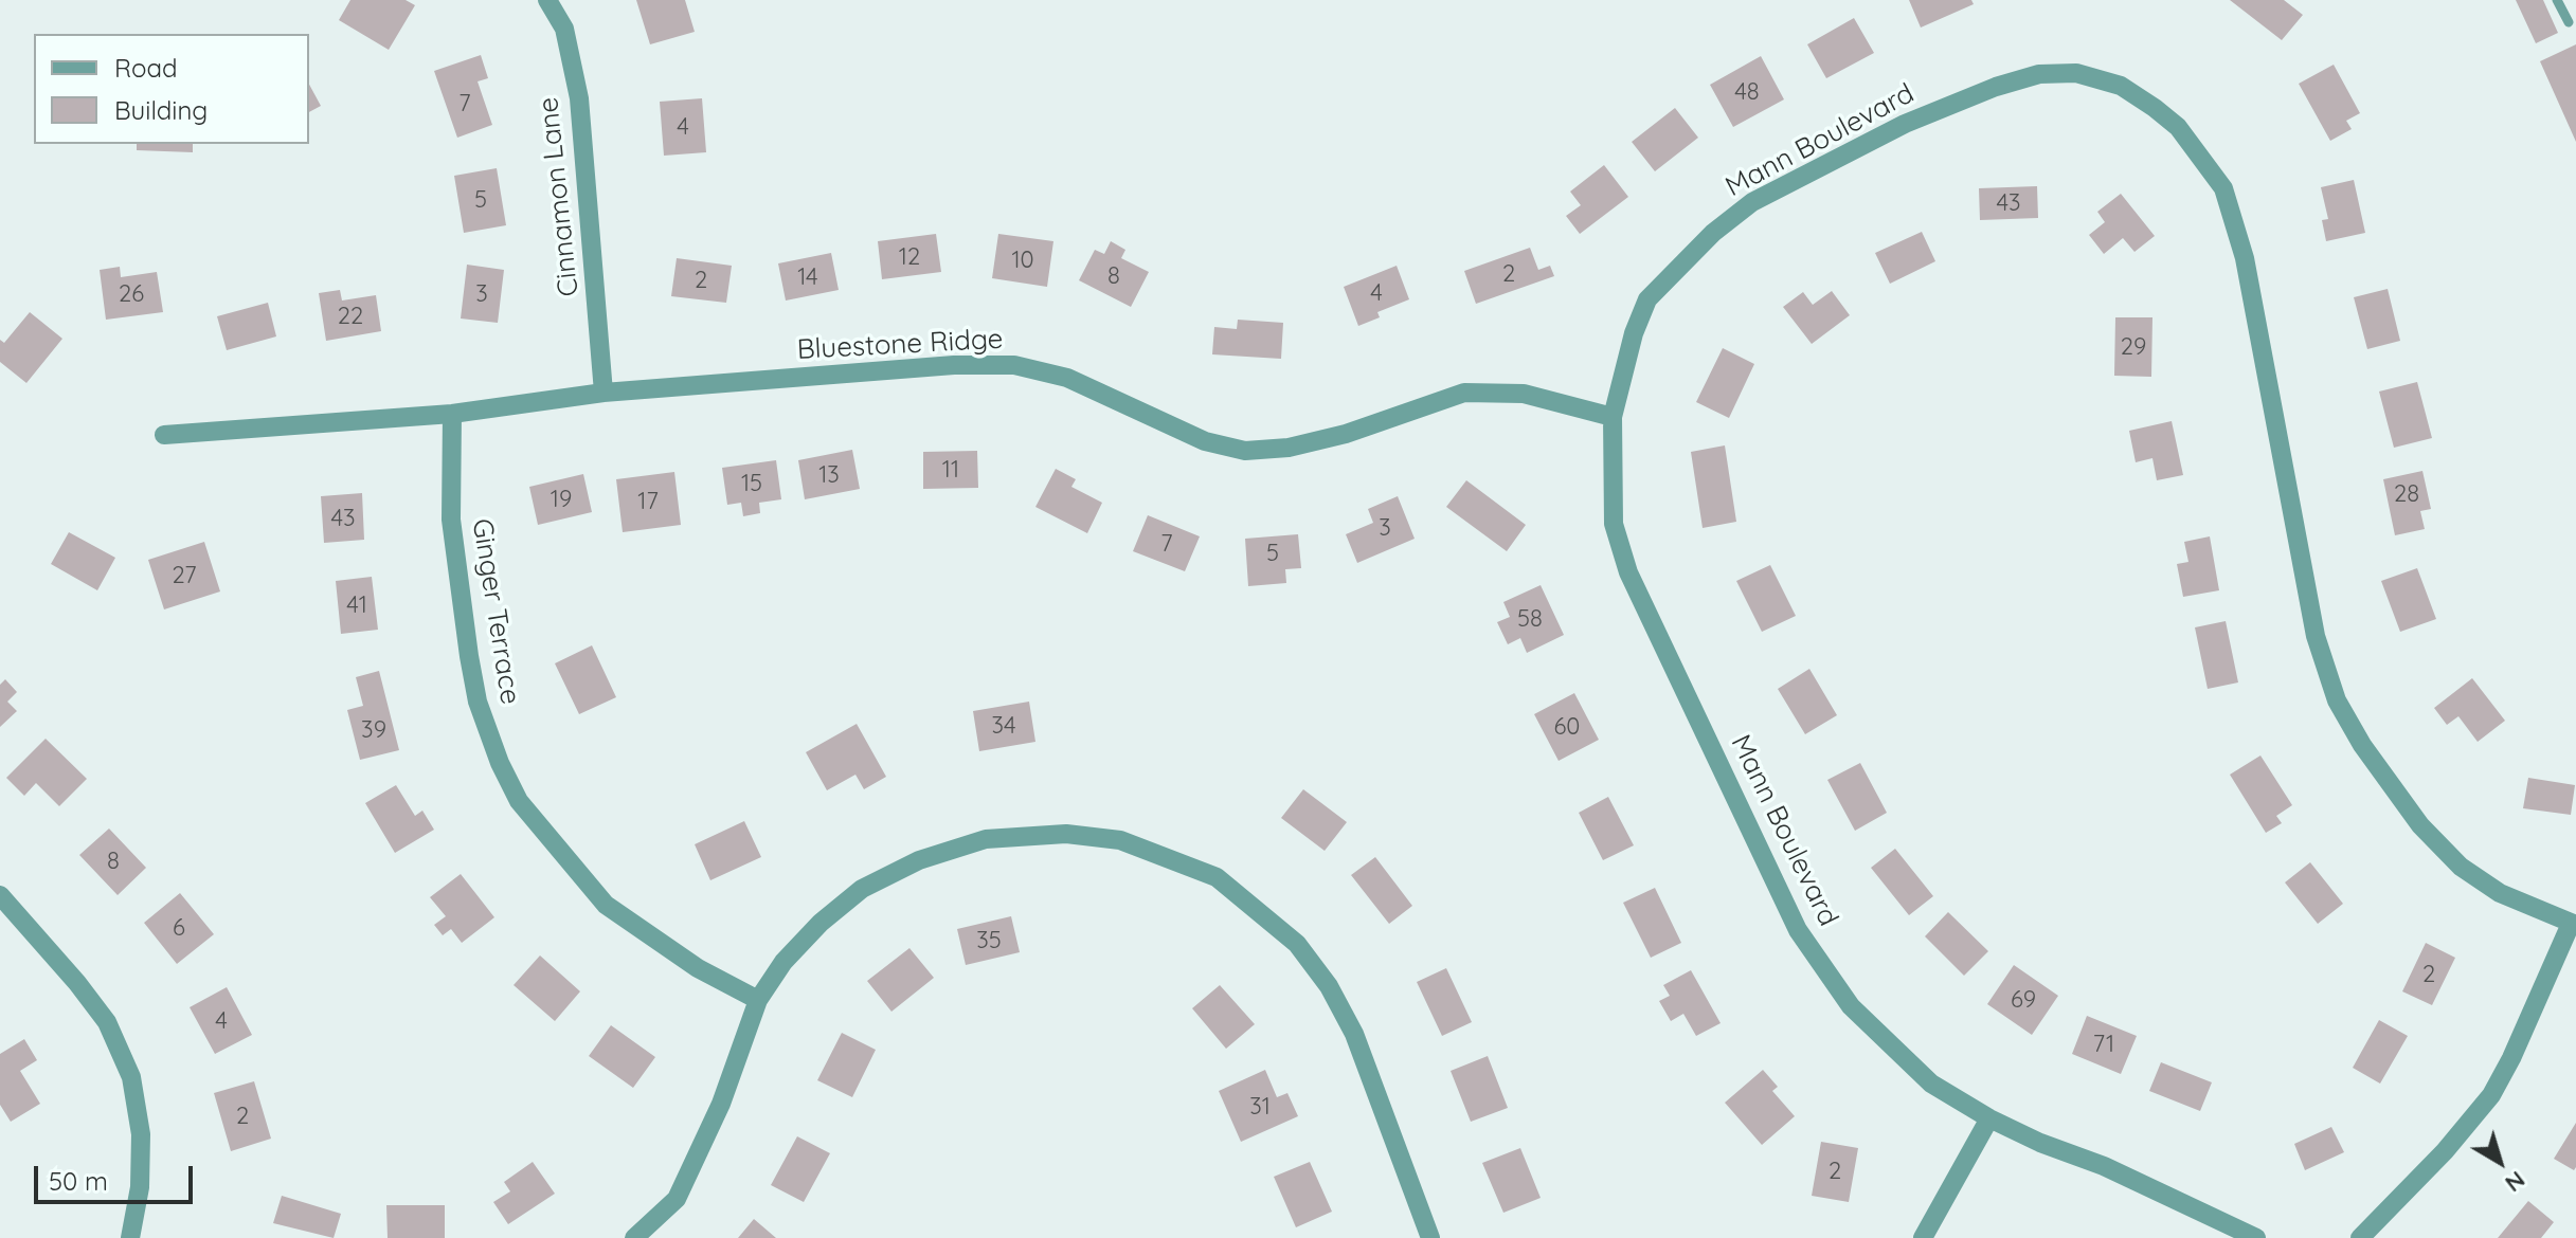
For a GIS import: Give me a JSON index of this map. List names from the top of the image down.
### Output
{
  "streets": {
    "street": [
      "Mann Boulevard",
      "Cinnamon Lane",
      "Bluestone Ridge",
      "Ginger Terrace"
    ]
  },
  "crossings": [
    ["Mann Boulevard", "Bluestone Ridge"],
    ["Cinnamon Lane", "Bluestone Ridge"],
    ["Bluestone Ridge", "Ginger Terrace"]
  ],
  "house_numbers": [
    "48",
    "7",
    "4",
    "5",
    "43",
    "12",
    "10",
    "2",
    "8",
    "14",
    "2",
    "4",
    "26",
    "3",
    "22",
    "29",
    "11",
    "13",
    "15",
    "28",
    "19",
    "17",
    "43",
    "3",
    "7",
    "5",
    "27",
    "41",
    "58",
    "34",
    "60",
    "39",
    "8",
    "6",
    "35",
    "2",
    "69",
    "4",
    "71",
    "31",
    "2",
    "2"
  ],
  "legend": ["Road", "Building"],
  "scale_bar": "50 m",
  "north": "bottom right"
}
